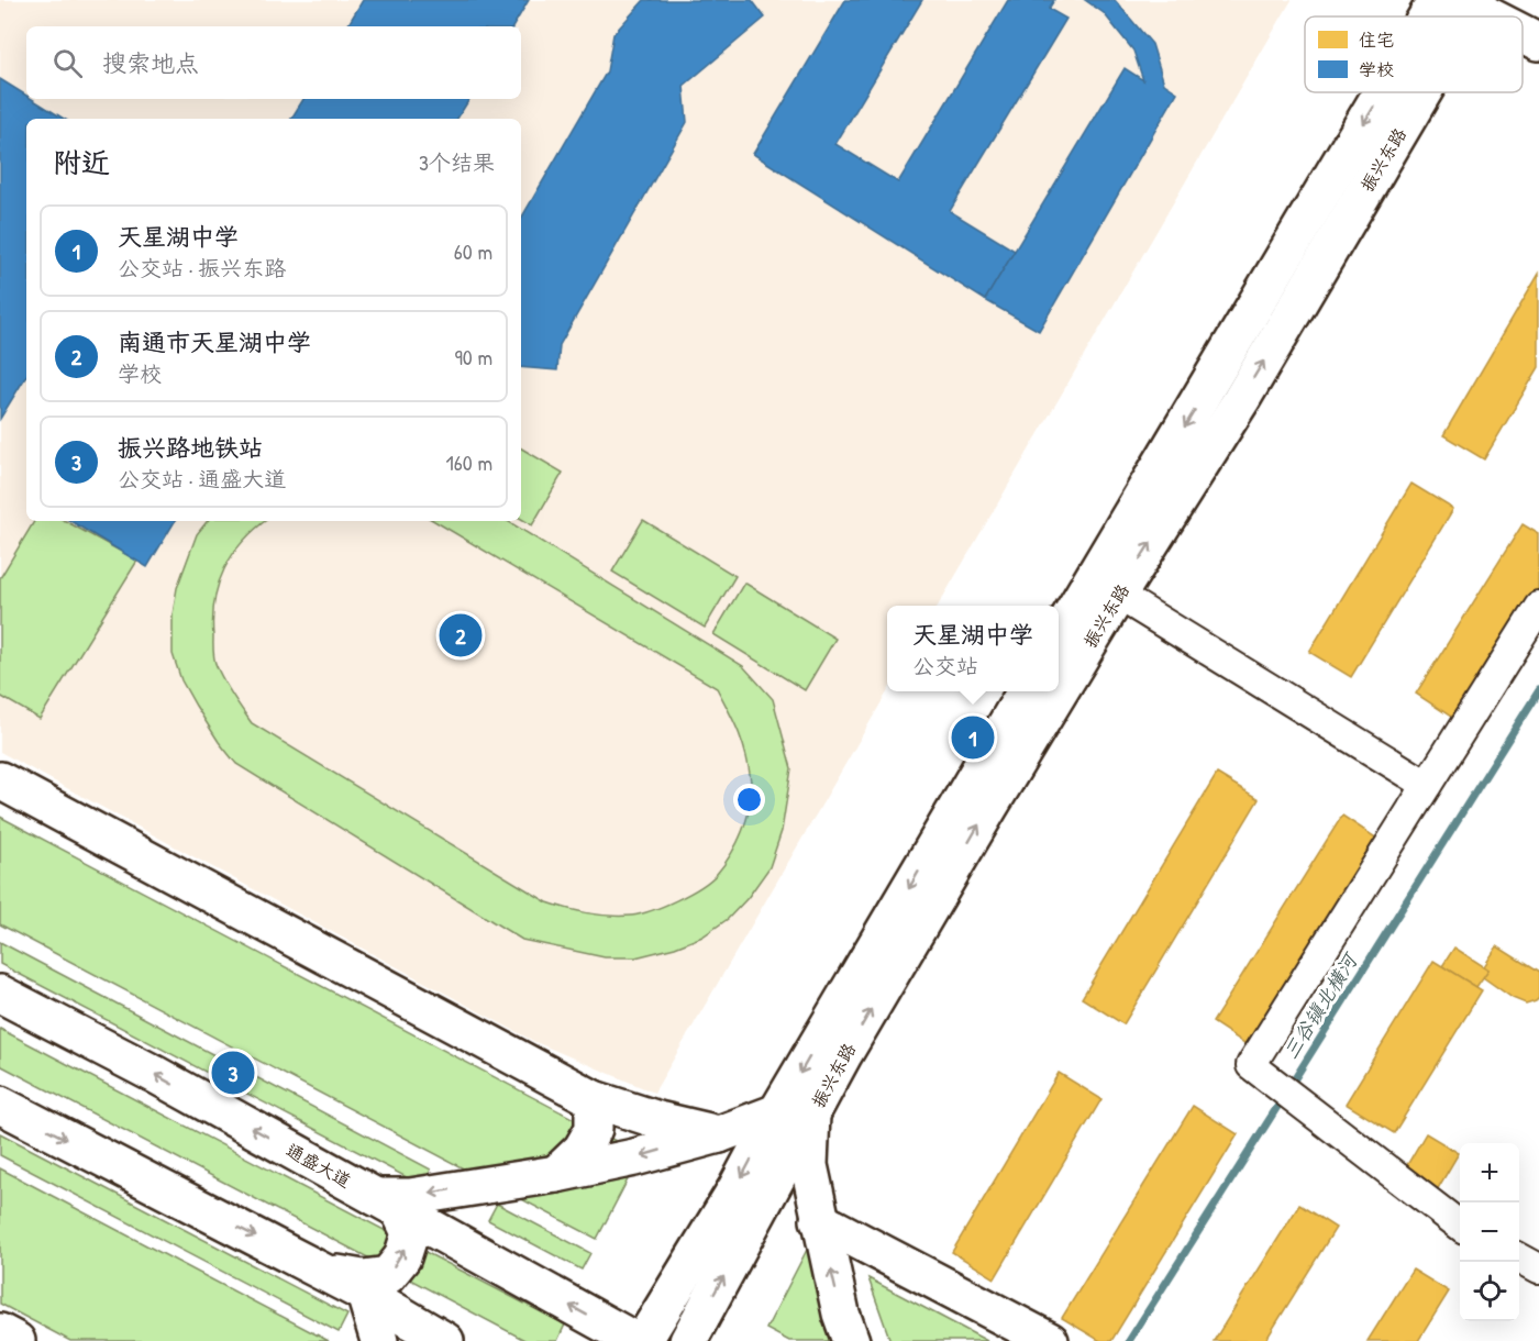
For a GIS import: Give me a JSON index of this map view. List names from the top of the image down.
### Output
{
  "streets": {
    "main road": ["振兴东路", "通盛大道"]
  },
  "water": ["三谷镇北横河"],
  "legend": ["住宅", "学校"],
  "page": {
    "search": "搜索地点",
    "heading": ["附近", "3个结果"],
    "list": [
      {
        "mark": "1",
        "name": "天星湖中学",
        "note": "公交站 · 振兴东路",
        "value": "60 m"
      },
      {
        "mark": "2",
        "name": "南通市天星湖中学",
        "note": "学校",
        "value": "90 m"
      },
      {
        "mark": "3",
        "name": "振兴路地铁站",
        "note": "公交站 · 通盛大道",
        "value": "160 m"
      }
    ],
    "popup": ["天星湖中学", "公交站"],
    "pins": ["2", "1", "3"],
    "map_buttons": ["+", "−"]
  }
}
